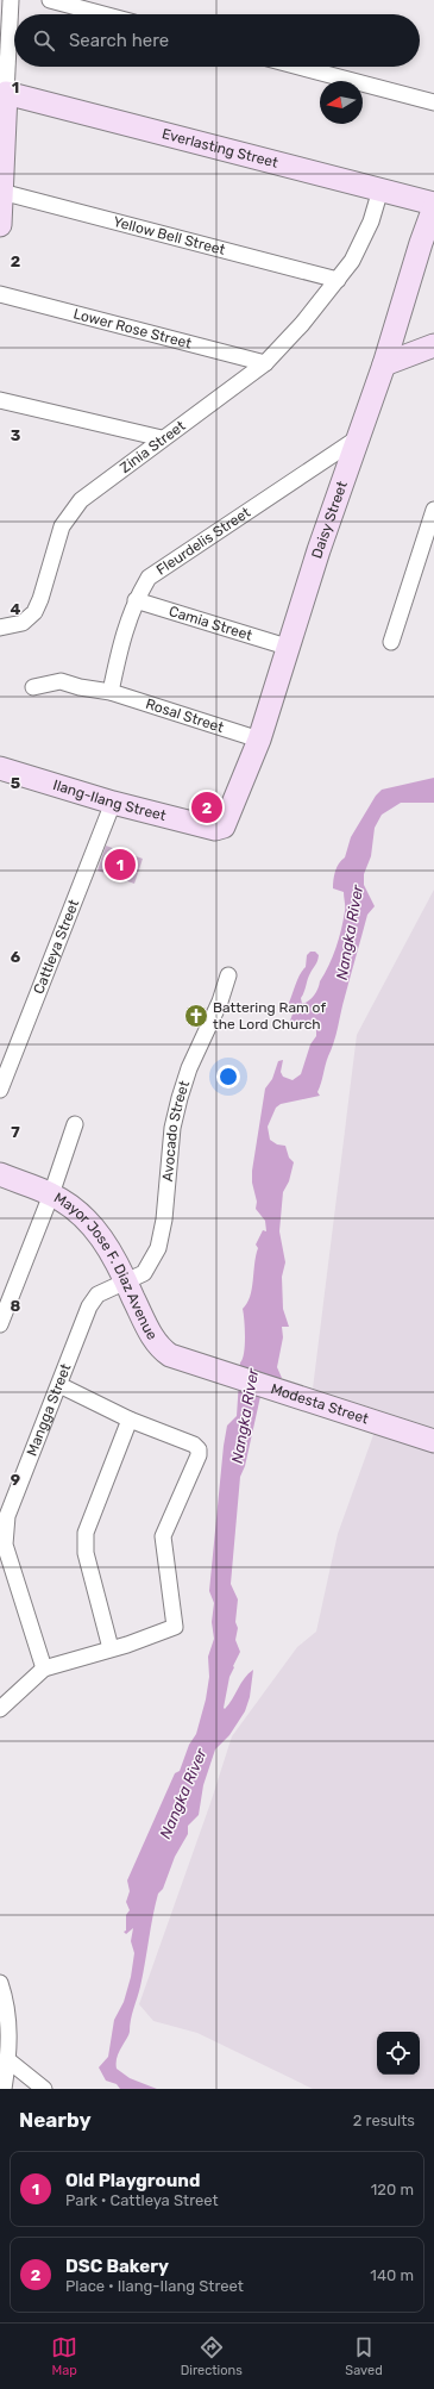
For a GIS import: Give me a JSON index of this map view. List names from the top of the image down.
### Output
{
  "streets": {
    "street": [
      "Everlasting Street",
      "Yellow Bell Street",
      "Lower Rose Street",
      "Zinia Street",
      "Daisy Street",
      "Fleurdelis Street",
      "Camia Street",
      "Rosal Street",
      "Ilang-Ilang Street",
      "Cattleya Street",
      "Avocado Street",
      "Mayor Jose F. Diaz Avenue",
      "Modesta Street",
      "Mangga Street"
    ]
  },
  "crossings": [
    ["Everlasting Street", "Zinia Street"],
    ["Everlasting Street", "Daisy Street"],
    ["Yellow Bell Street", "Zinia Street"],
    ["Lower Rose Street", "Zinia Street"],
    ["Daisy Street", "Fleurdelis Street"],
    ["Daisy Street", "Camia Street"],
    ["Daisy Street", "Rosal Street"],
    ["Daisy Street", "Ilang-Ilang Street"],
    ["Fleurdelis Street", "Camia Street"],
    ["Fleurdelis Street", "Rosal Street"],
    ["Ilang-Ilang Street", "Cattleya Street"],
    ["Avocado Street", "Mayor Jose F. Diaz Avenue"],
    ["Avocado Street", "Mangga Street"],
    ["Mayor Jose F. Diaz Avenue", "Modesta Street"],
    ["Mayor Jose F. Diaz Avenue", "Mangga Street"]
  ],
  "water": ["Nangka River"],
  "places": {
    "church": ["Battering Ram of the Lord Church"]
  },
  "north": "left",
  "page": {
    "search": "Search here",
    "pins": ["2", "1"],
    "heading": ["Nearby", "2 results"],
    "list": [
      {
        "mark": "1",
        "name": "Old Playground",
        "note": "Park · Cattleya Street",
        "value": "120 m"
      },
      {
        "mark": "2",
        "name": "DSC Bakery",
        "note": "Place · Ilang-Ilang Street",
        "value": "140 m"
      }
    ],
    "nav": ["Map", "Directions", "Saved"]
  },
  "grid": {
    "rows": [
      "1",
      "2",
      "3",
      "4",
      "5",
      "6",
      "7",
      "8",
      "9"
    ]
  }
}
